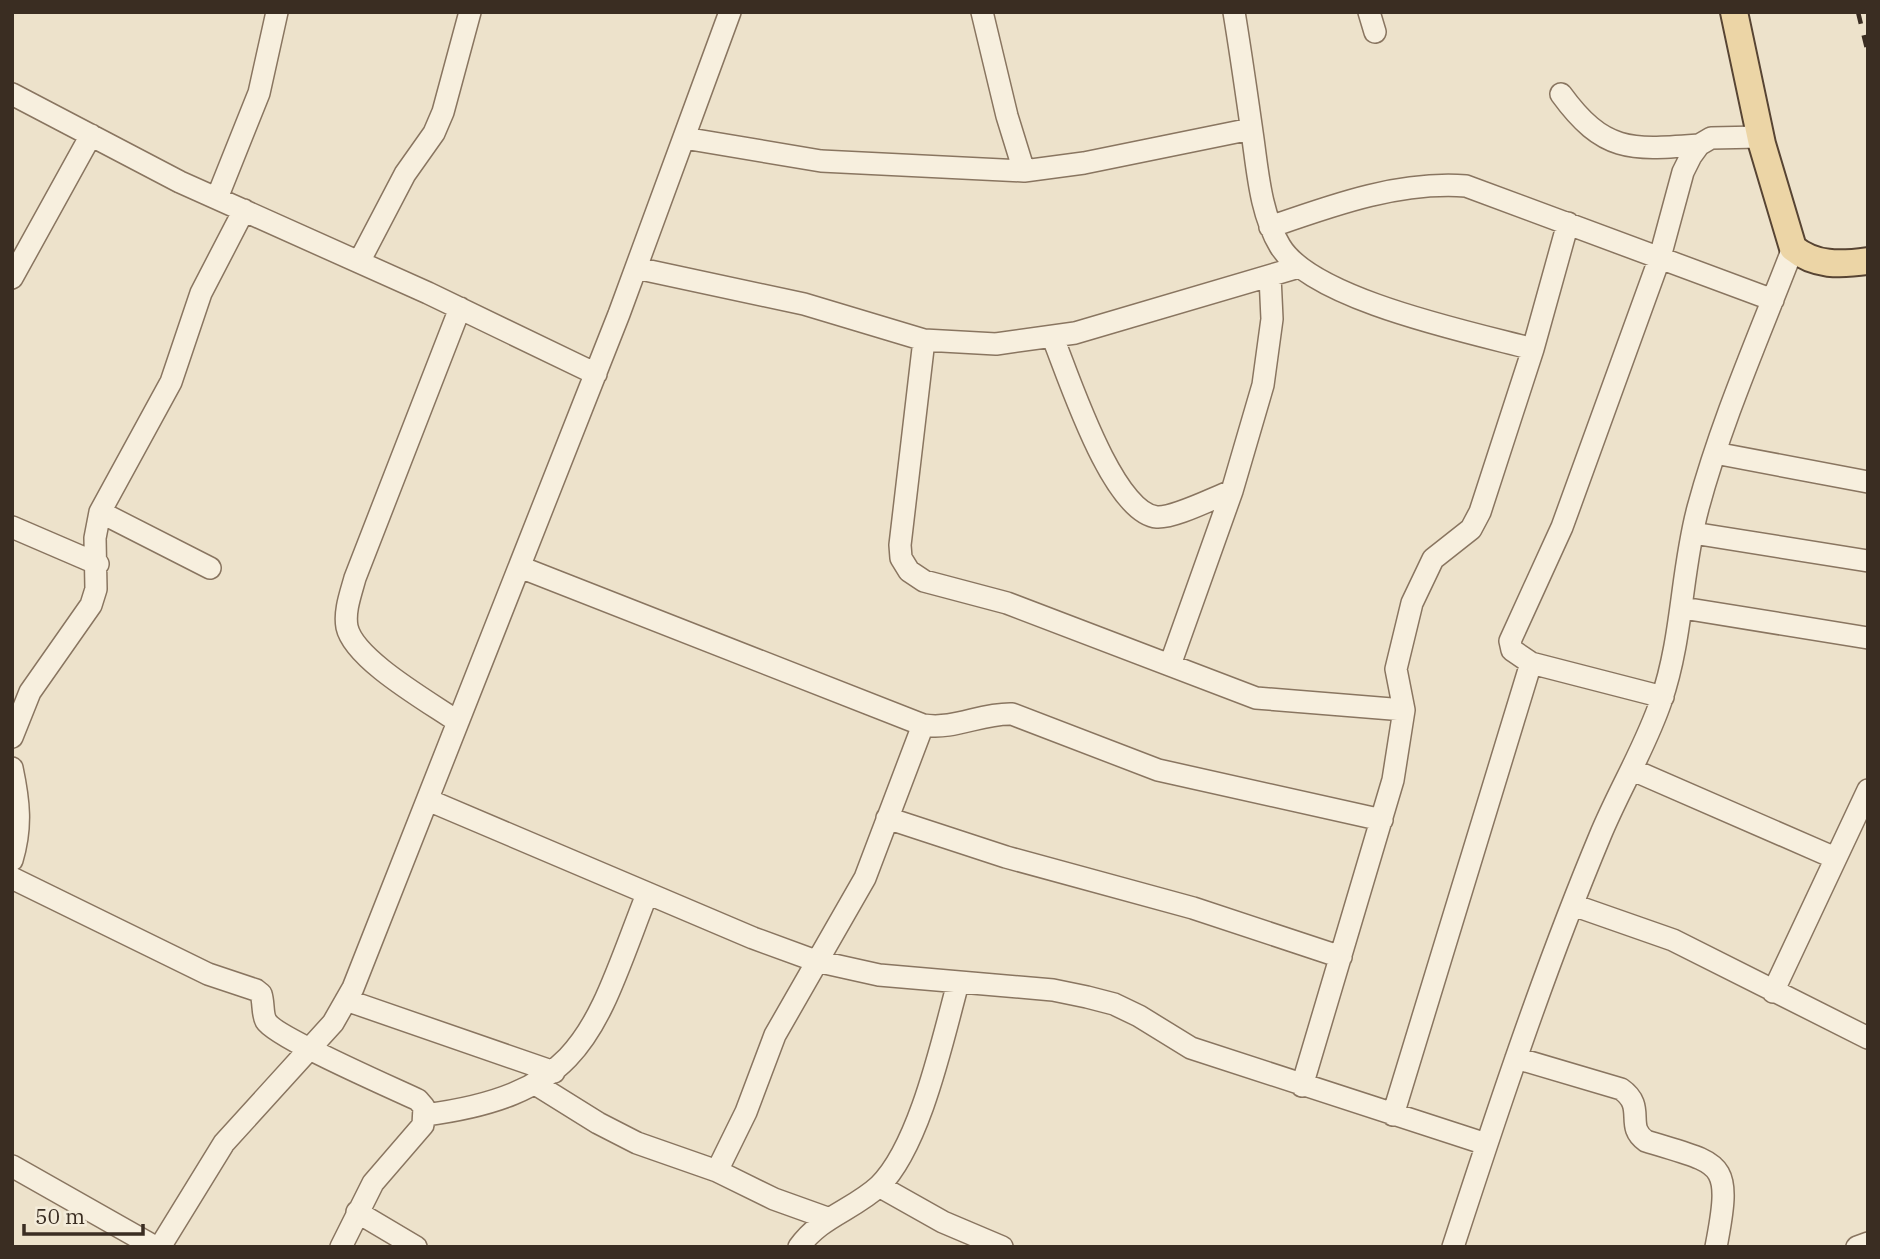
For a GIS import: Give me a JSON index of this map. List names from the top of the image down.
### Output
{
  "scale_bar": "50 m"
}
